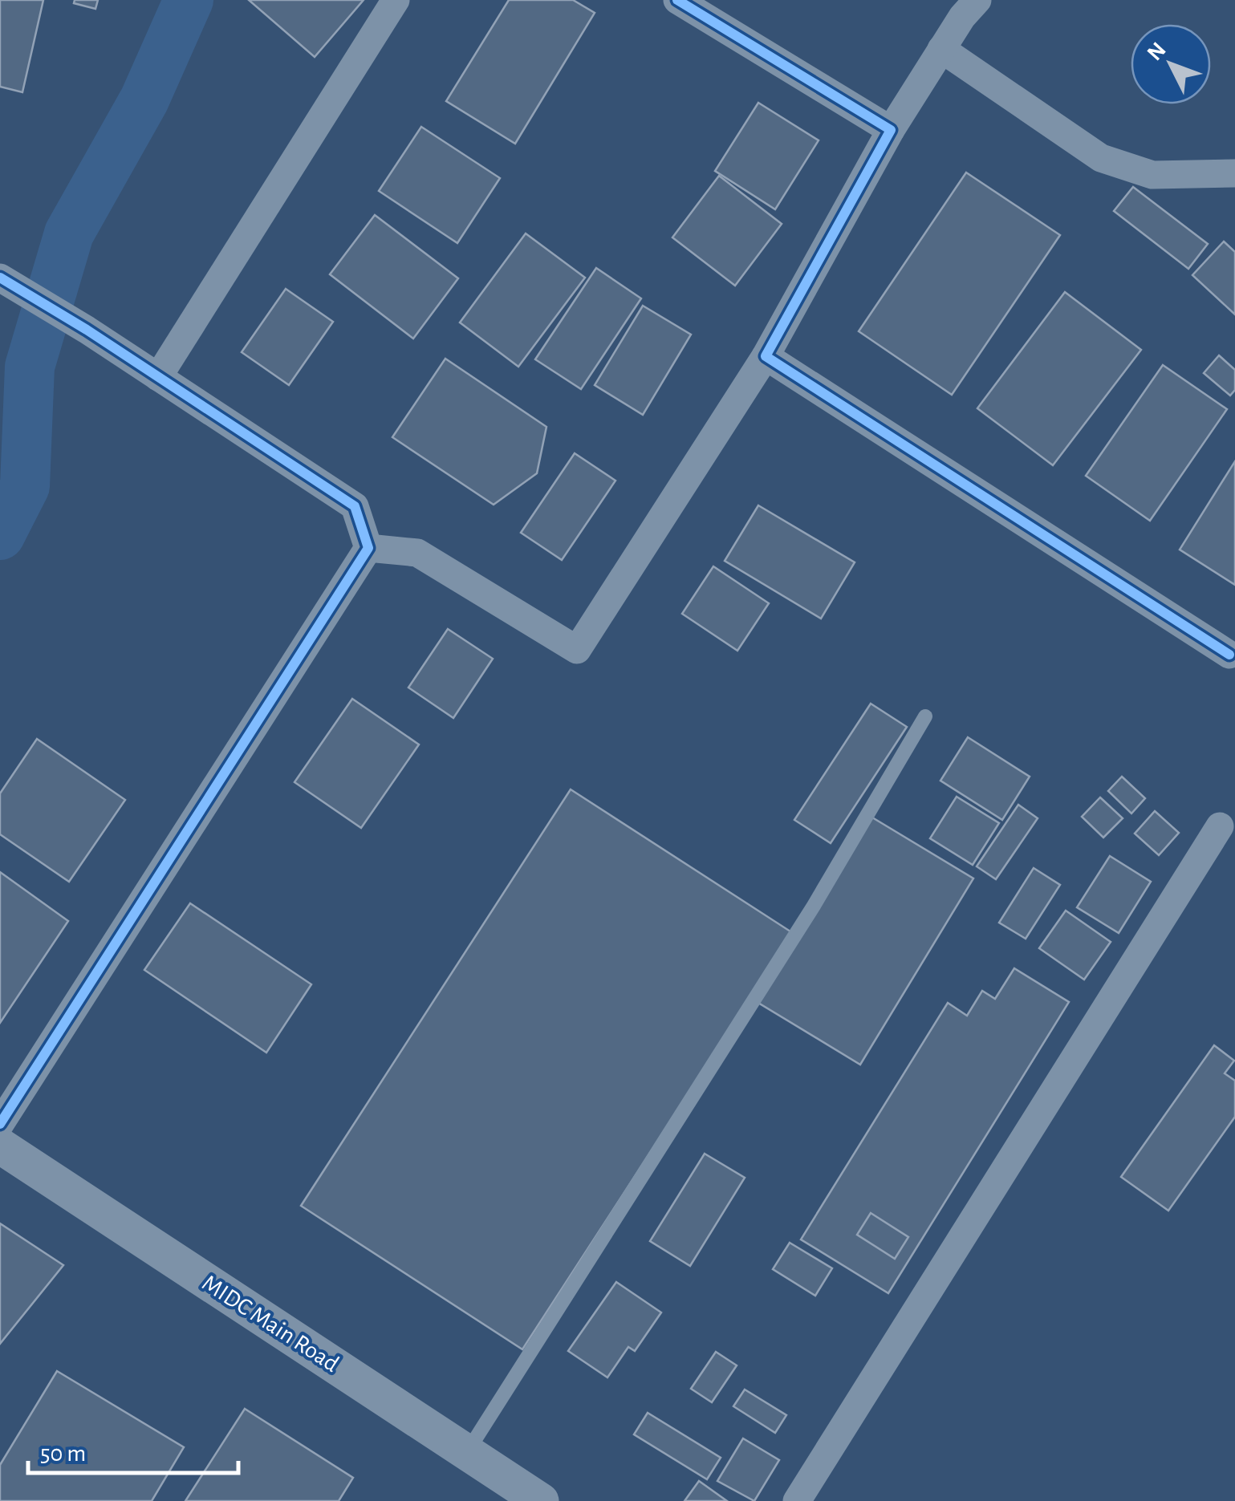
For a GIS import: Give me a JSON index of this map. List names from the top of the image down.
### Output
{
  "streets": {
    "street": ["MIDC Main Road"]
  },
  "scale_bar": "50 m",
  "north": "top left"
}
